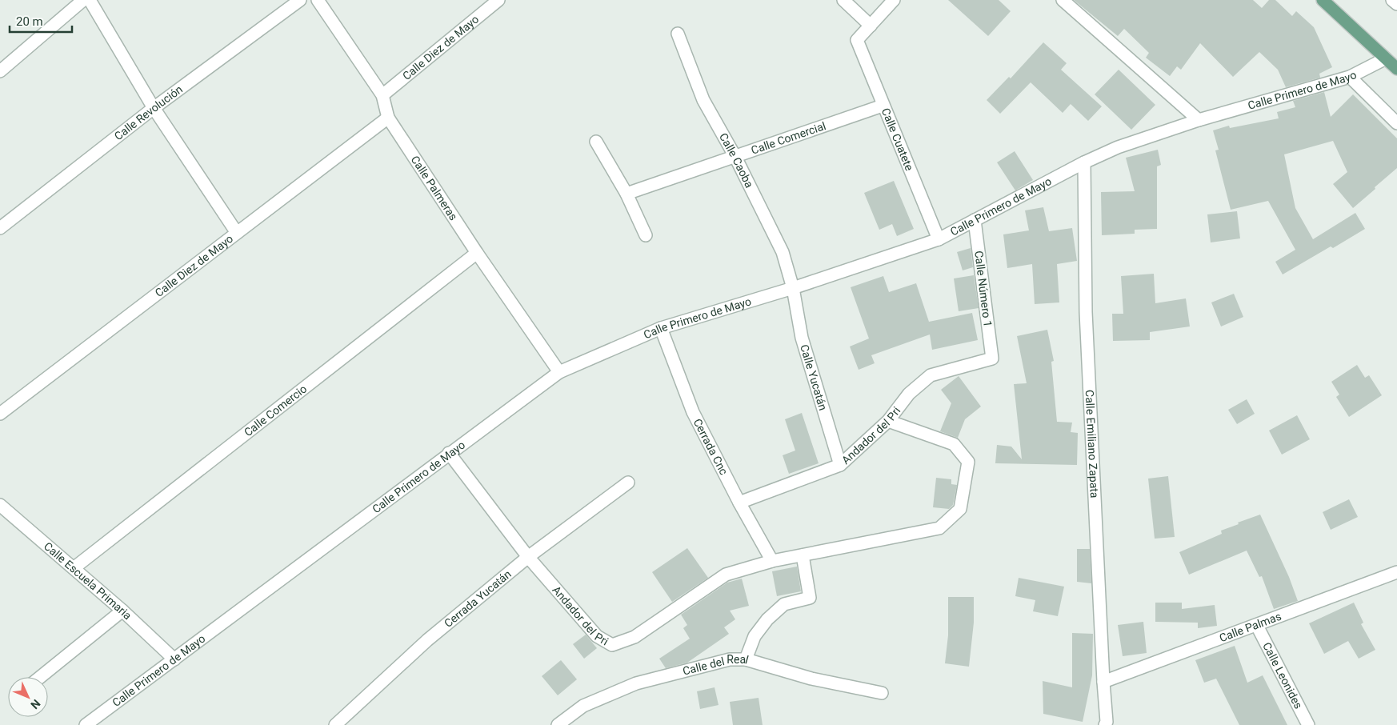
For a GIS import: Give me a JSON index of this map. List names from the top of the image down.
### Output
{
  "streets": {
    "street": [
      "Calle Diez de Mayo",
      "Calle Primero de Mayo",
      "Calle Revolución",
      "Calle Comercial",
      "Calle Cuatete",
      "Calle Caoba",
      "Calle Palmeras",
      "Calle Número 1",
      "Calle Yucatán",
      "Calle Comercio",
      "Andador del Pri",
      "Calle Emiliano Zapata",
      "Cerrada Cnc",
      "Calle Escuela Primaria",
      "Cerrada Yucatán",
      "Calle Palmas",
      "Calle del Real",
      "Calle Leonides"
    ]
  },
  "crossings": [
    ["Calle Diez de Mayo", "Calle Palmeras"],
    ["Calle Primero de Mayo", "Calle Cuatete"],
    ["Calle Primero de Mayo", "Calle Caoba"],
    ["Calle Primero de Mayo", "Calle Palmeras"],
    ["Calle Primero de Mayo", "Calle Número 1"],
    ["Calle Primero de Mayo", "Calle Yucatán"],
    ["Calle Primero de Mayo", "Andador del Pri"],
    ["Calle Primero de Mayo", "Calle Emiliano Zapata"],
    ["Calle Primero de Mayo", "Cerrada Cnc"],
    ["Calle Primero de Mayo", "Calle Escuela Primaria"],
    ["Calle Comercial", "Calle Cuatete"],
    ["Calle Comercial", "Calle Caoba"],
    ["Calle Caoba", "Calle Yucatán"],
    ["Calle Palmeras", "Calle Comercio"],
    ["Calle Número 1", "Andador del Pri"],
    ["Calle Yucatán", "Andador del Pri"],
    ["Calle Comercio", "Calle Escuela Primaria"],
    ["Andador del Pri", "Cerrada Cnc"],
    ["Andador del Pri", "Cerrada Yucatán"],
    ["Calle Emiliano Zapata", "Calle Palmas"],
    ["Calle Palmas", "Calle Leonides"]
  ],
  "scale_bar": "20 m",
  "north": "bottom right"
}
